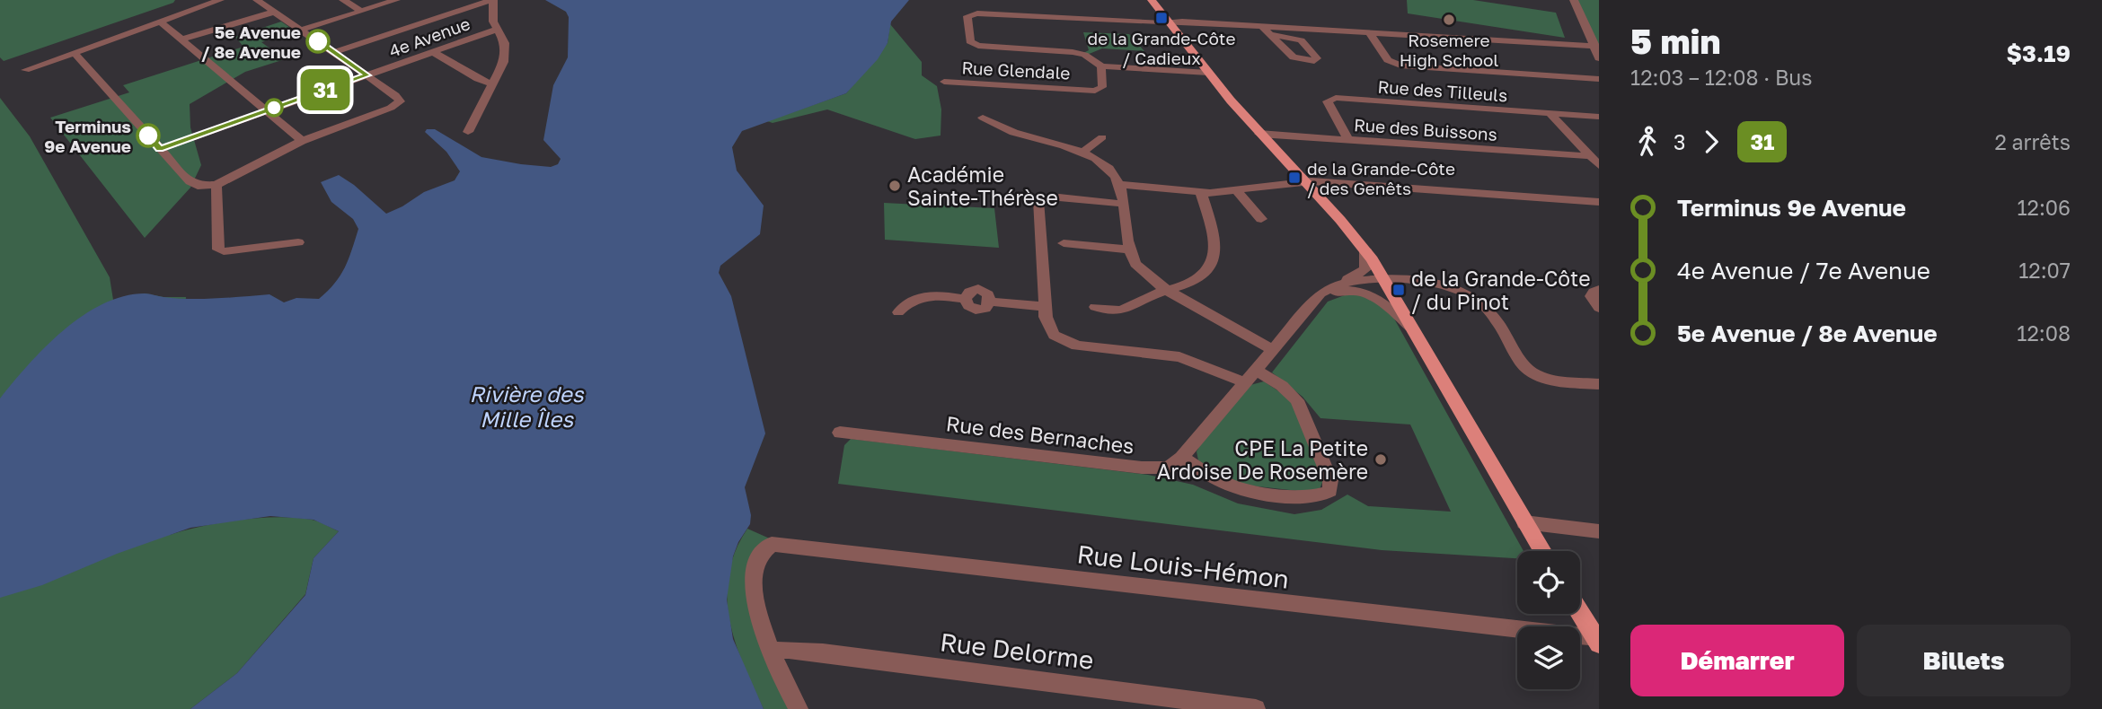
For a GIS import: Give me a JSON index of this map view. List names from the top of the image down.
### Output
{
  "streets": {
    "street": [
      "4e Avenue",
      "Rue Glendale",
      "Rue des Tilleuls",
      "Rue des Buissons",
      "Rue des Bernaches",
      "Rue Louis-Hémon",
      "Rue Delorme"
    ]
  },
  "crossings": [
    ["Rue des Tilleuls", "Rue des Buissons"],
    ["Rue Louis-Hémon", "Rue Delorme"]
  ],
  "water": ["Rivière des Mille Îles"],
  "places": {
    "transit": ["de la Grande-Côte / Cadieux", "de la Grande-Côte / des Genêts", "de la Grande-Côte / du Pinot"],
    "other": [
      "Rosemere High School",
      "5e Avenue / 8e Avenue",
      "Terminus 9e Avenue",
      "Académie Sainte-Thérèse",
      "CPE La Petite Ardoise De Rosemère"
    ]
  },
  "lines": ["bus line 31"],
  "page": {
    "on_map": "31",
    "heading": ["5 min", "12:03 – 12:08 · Bus", "$3.19"],
    "legs": ["3", "31", "2 arrêts"],
    "list": [
      {
        "name": "Terminus 9e Avenue",
        "value": "12:06"
      },
      {
        "name": "4e Avenue / 7e Avenue",
        "value": "12:07"
      },
      {
        "name": "5e Avenue / 8e Avenue",
        "value": "12:08"
      }
    ],
    "buttons": ["Démarrer", "Billets"]
  }
}
